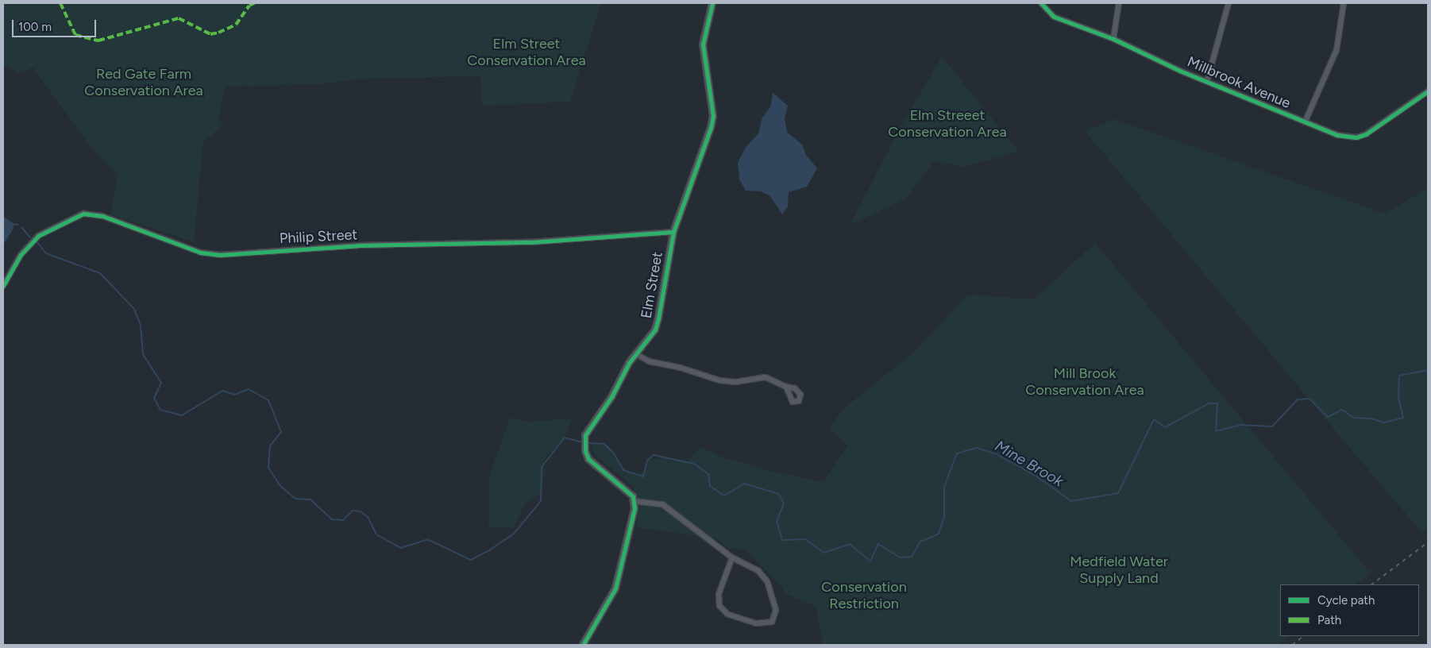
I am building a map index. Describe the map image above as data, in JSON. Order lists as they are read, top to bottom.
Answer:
{
  "streets": {
    "street": ["Millbrook Avenue", "Philip Street", "Elm Street"]
  },
  "crossings": [
    ["Philip Street", "Elm Street"]
  ],
  "water": ["Mine Brook"],
  "parks": [
    "Elm Street Conservation Area",
    "Red Gate Farm Conservation Area",
    "Elm Streeet Conservation Area",
    "Mill Brook Conservation Area",
    "Medfield Water Supply Land",
    "Conservation Restriction"
  ],
  "legend": ["Cycle path", "Path"],
  "scale_bar": "100 m"
}
